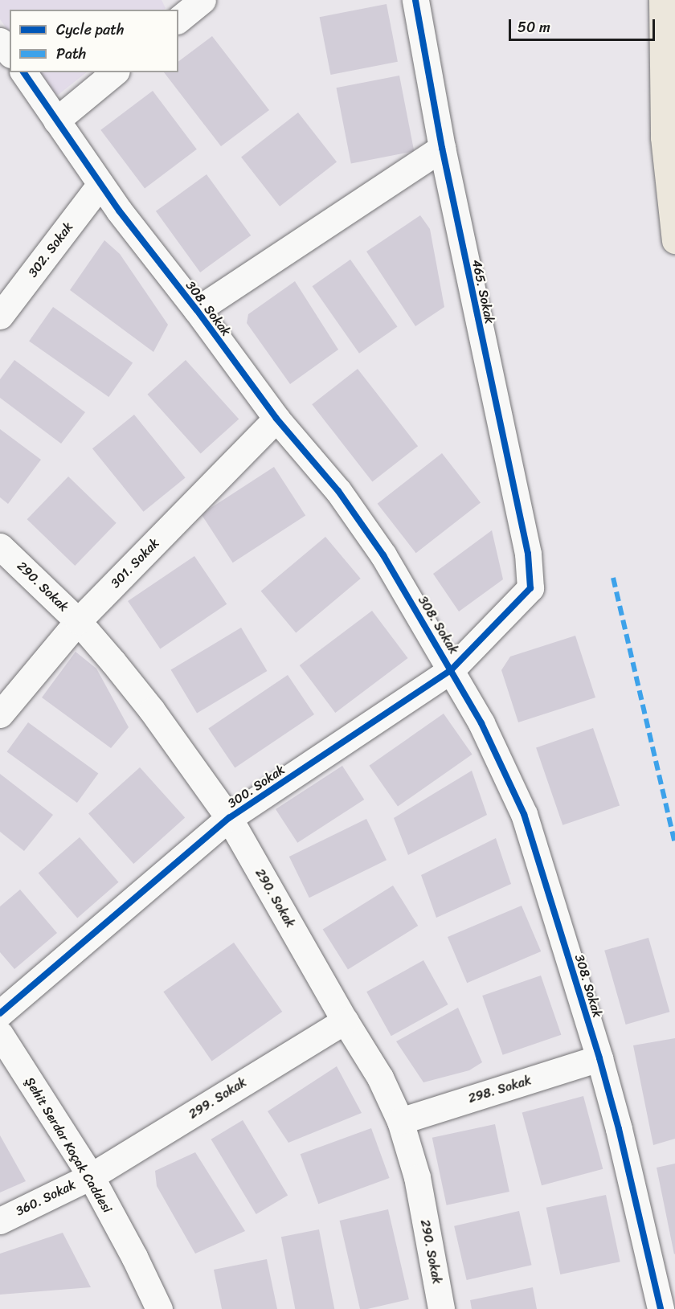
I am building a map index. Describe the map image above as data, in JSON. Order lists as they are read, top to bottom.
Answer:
{
  "streets": {
    "street": [
      "302. Sokak",
      "465. Sokak",
      "308. Sokak",
      "301. Sokak",
      "290. Sokak",
      "300. Sokak",
      "298. Sokak",
      "299. Sokak",
      "Şehit Serdar Koçak Caddesi",
      "360. Sokak"
    ]
  },
  "crossings": [
    ["302. Sokak", "308. Sokak"],
    ["465. Sokak", "300. Sokak"],
    ["308. Sokak", "301. Sokak"],
    ["308. Sokak", "300. Sokak"],
    ["308. Sokak", "298. Sokak"],
    ["301. Sokak", "290. Sokak"],
    ["290. Sokak", "300. Sokak"],
    ["290. Sokak", "298. Sokak"],
    ["290. Sokak", "299. Sokak"],
    ["299. Sokak", "Şehit Serdar Koçak Caddesi"],
    ["299. Sokak", "360. Sokak"],
    ["Şehit Serdar Koçak Caddesi", "360. Sokak"]
  ],
  "legend": ["Cycle path", "Path"],
  "scale_bar": "50 m"
}
